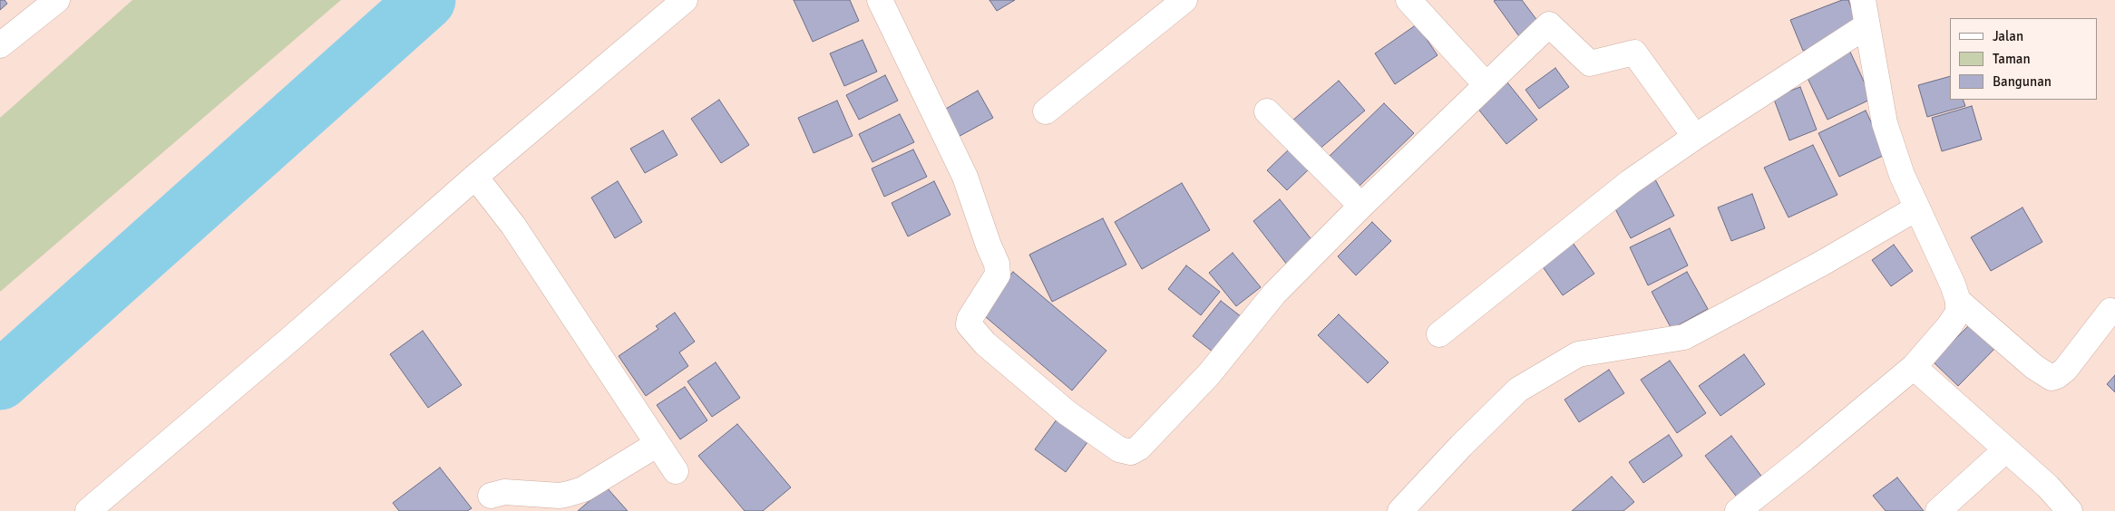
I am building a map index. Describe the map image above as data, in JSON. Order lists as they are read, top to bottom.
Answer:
{
  "legend": ["Jalan", "Taman", "Bangunan"]
}
